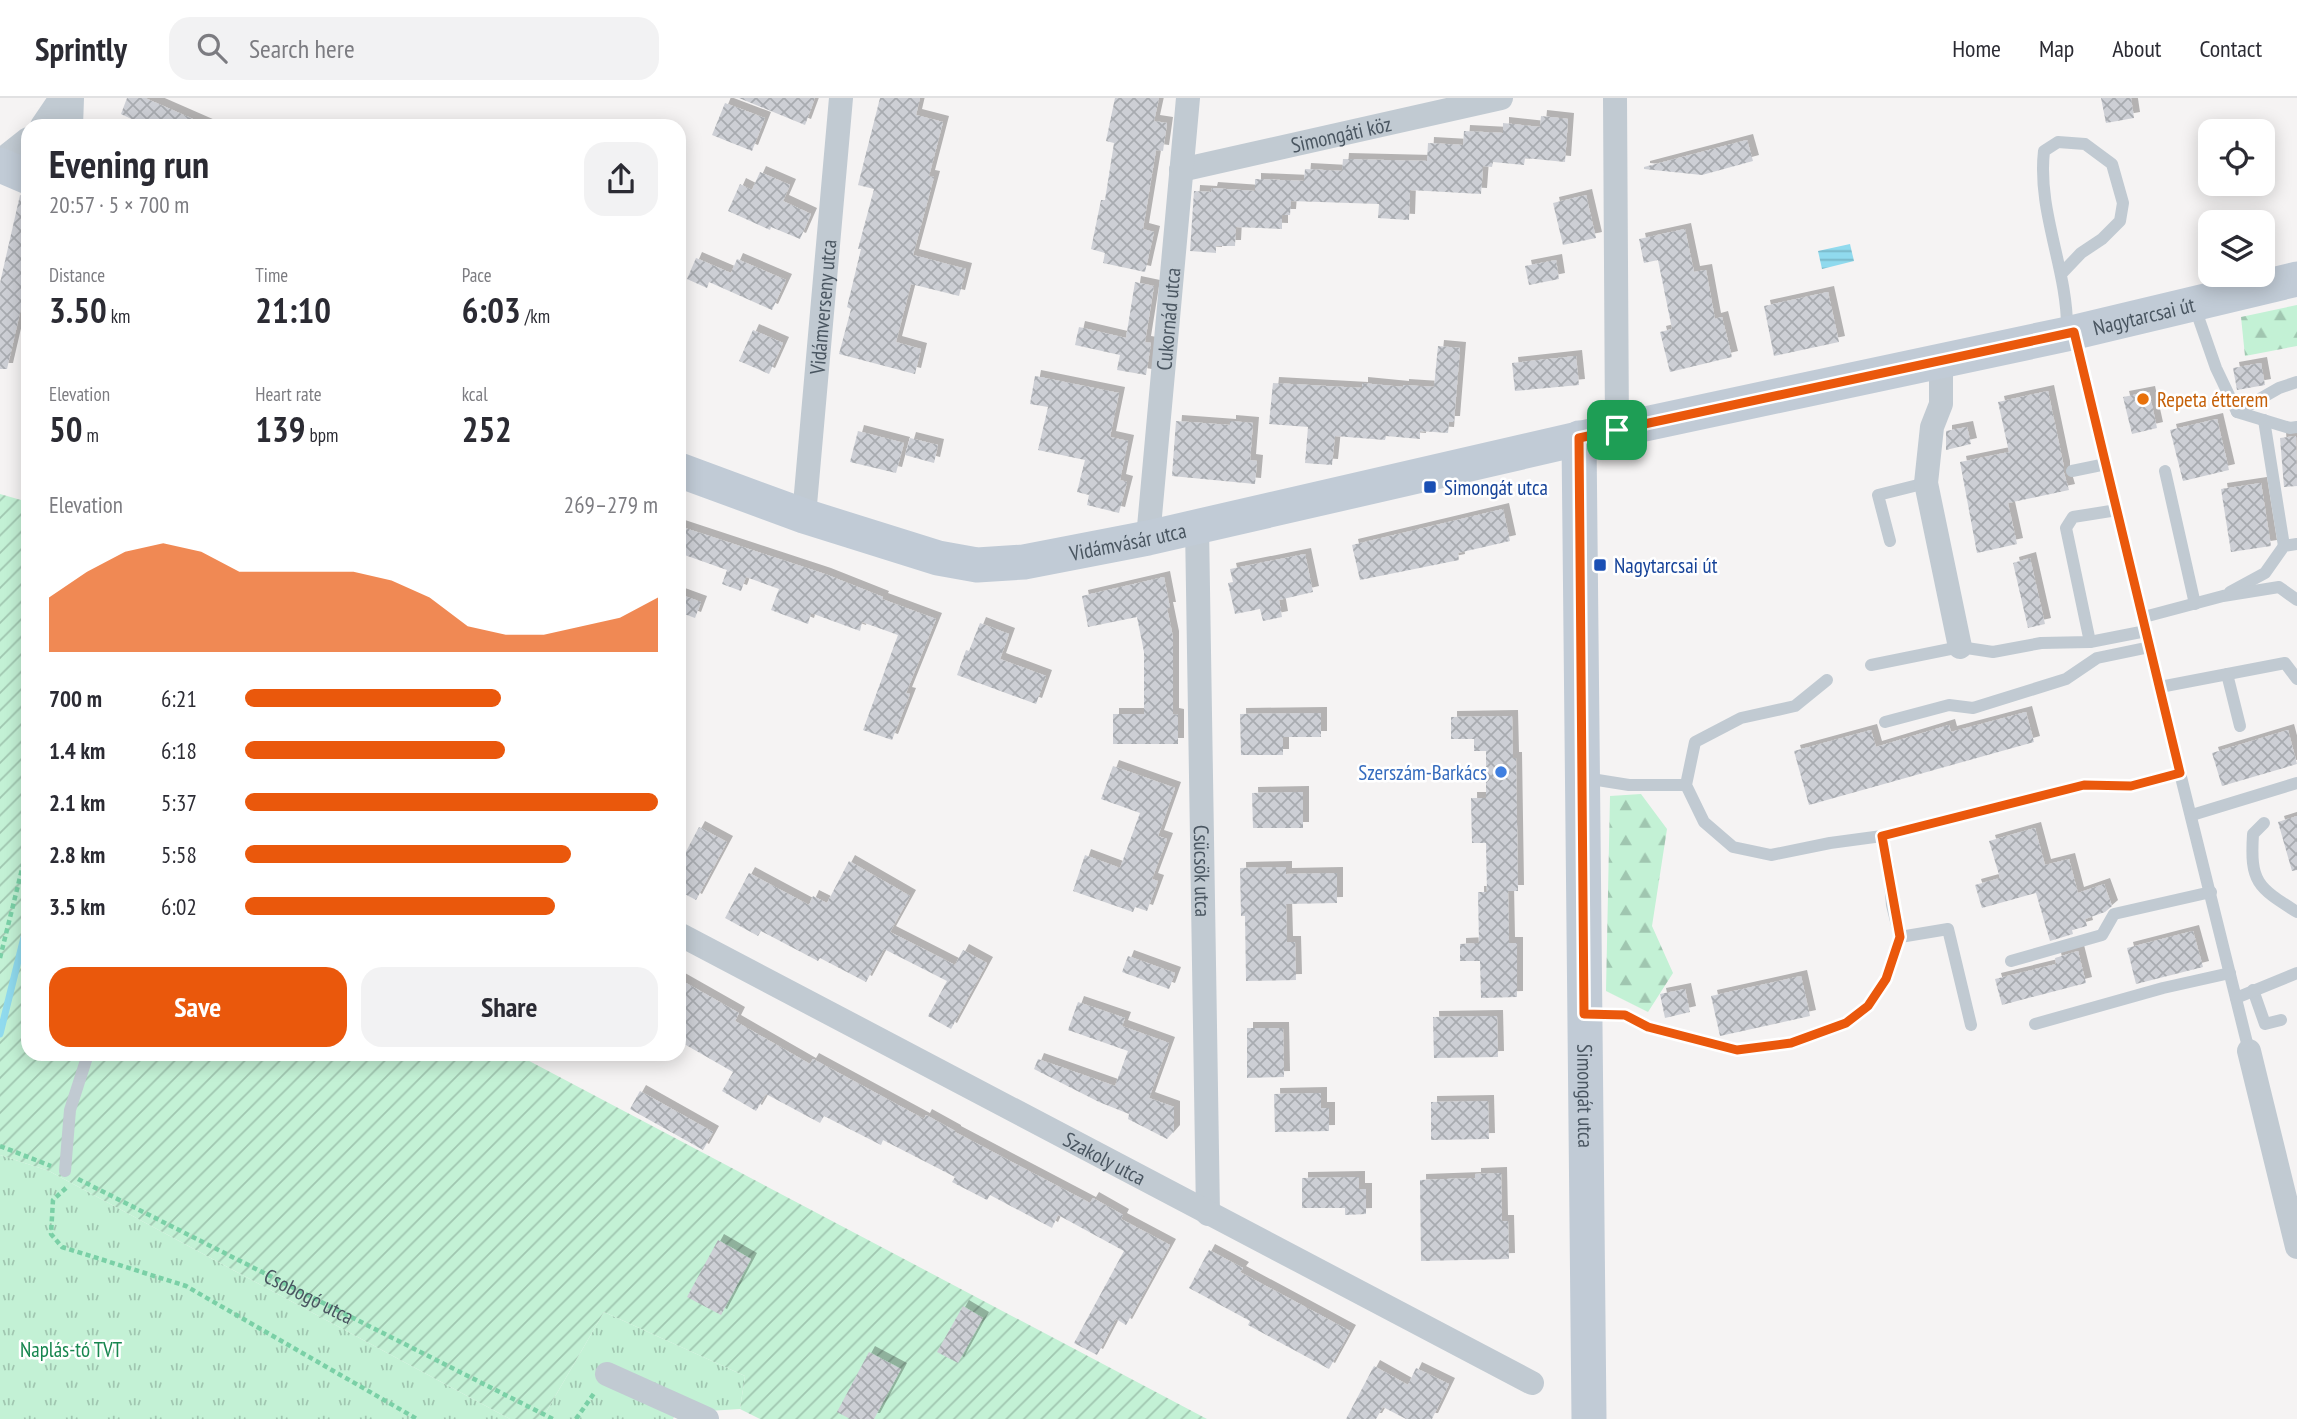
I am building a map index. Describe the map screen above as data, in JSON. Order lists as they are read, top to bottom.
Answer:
{
  "streets": {
    "main road": ["Nagytarcsai út", "Vidámvásár utca", "Simongát utca"],
    "street": [
      "Simongáti köz",
      "Vidámverseny utca",
      "Cukornád utca",
      "Csücsök utca",
      "Szakoly utca"
    ],
    "path": ["Csobogó utca"]
  },
  "crossings": [
    ["Simongáti köz", "Cukornád utca"],
    ["Vidámverseny utca", "Vidámvásár utca"],
    ["Nagytarcsai út", "Vidámvásár utca"],
    ["Nagytarcsai út", "Simongát utca"],
    ["Cukornád utca", "Vidámvásár utca"],
    ["Vidámvásár utca", "Csücsök utca"],
    ["Vidámvásár utca", "Simongát utca"],
    ["Csücsök utca", "Szakoly utca"]
  ],
  "parks": ["Naplás-tó TVT"],
  "places": {
    "other": ["Repeta étterem", "Szerszám-Barkács"],
    "transit": ["Simongát utca", "Nagytarcsai út"]
  },
  "page": {
    "header": "Sprintly",
    "search": "Search here",
    "nav": [
      "Home",
      "Map",
      "About",
      "Contact"
    ],
    "heading": ["Evening run", "20:57 · 5 × 700 m"],
    "stats": [
      ["Distance", "3.50 km"],
      ["Time", "21:10"],
      ["Pace", "6:03 /km"],
      ["Elevation", "50 m"],
      ["Heart rate", "139 bpm"],
      ["kcal", "252"]
    ],
    "chart": ["Elevation", "269–279 m"],
    "list": [
      {
        "name": "700 m",
        "note": "6:21"
      },
      {
        "name": "1.4 km",
        "note": "6:18"
      },
      {
        "name": "2.1 km",
        "note": "5:37"
      },
      {
        "name": "2.8 km",
        "note": "5:58"
      },
      {
        "name": "3.5 km",
        "note": "6:02"
      }
    ],
    "buttons": ["Save", "Share"]
  }
}
